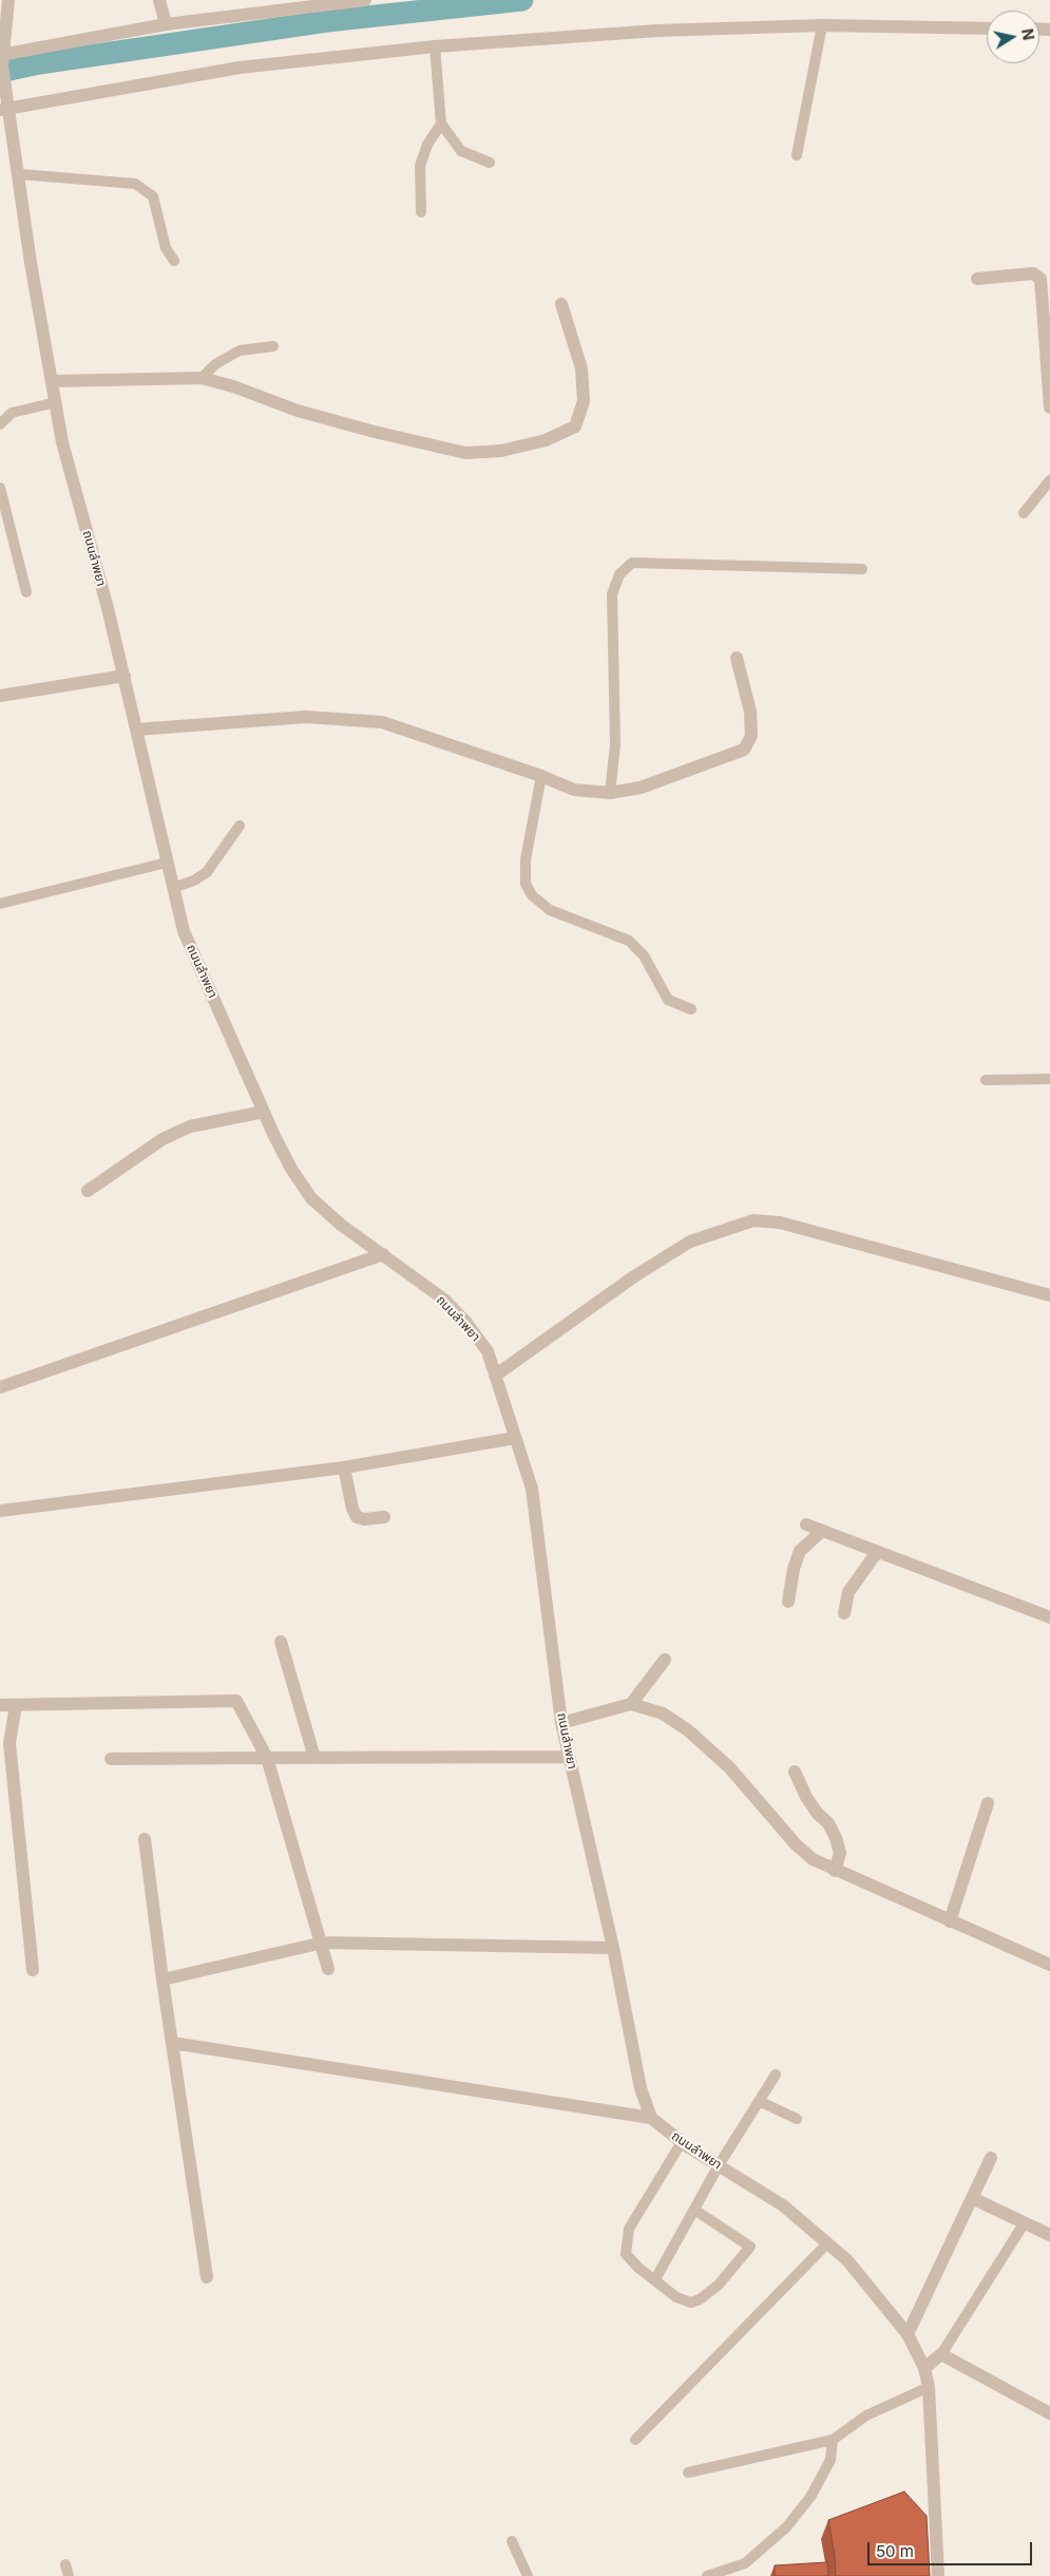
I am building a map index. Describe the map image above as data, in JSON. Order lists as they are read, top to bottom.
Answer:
{
  "streets": {
    "street": ["ถนนลำพยา"]
  },
  "scale_bar": "50 m",
  "north": "right"
}
